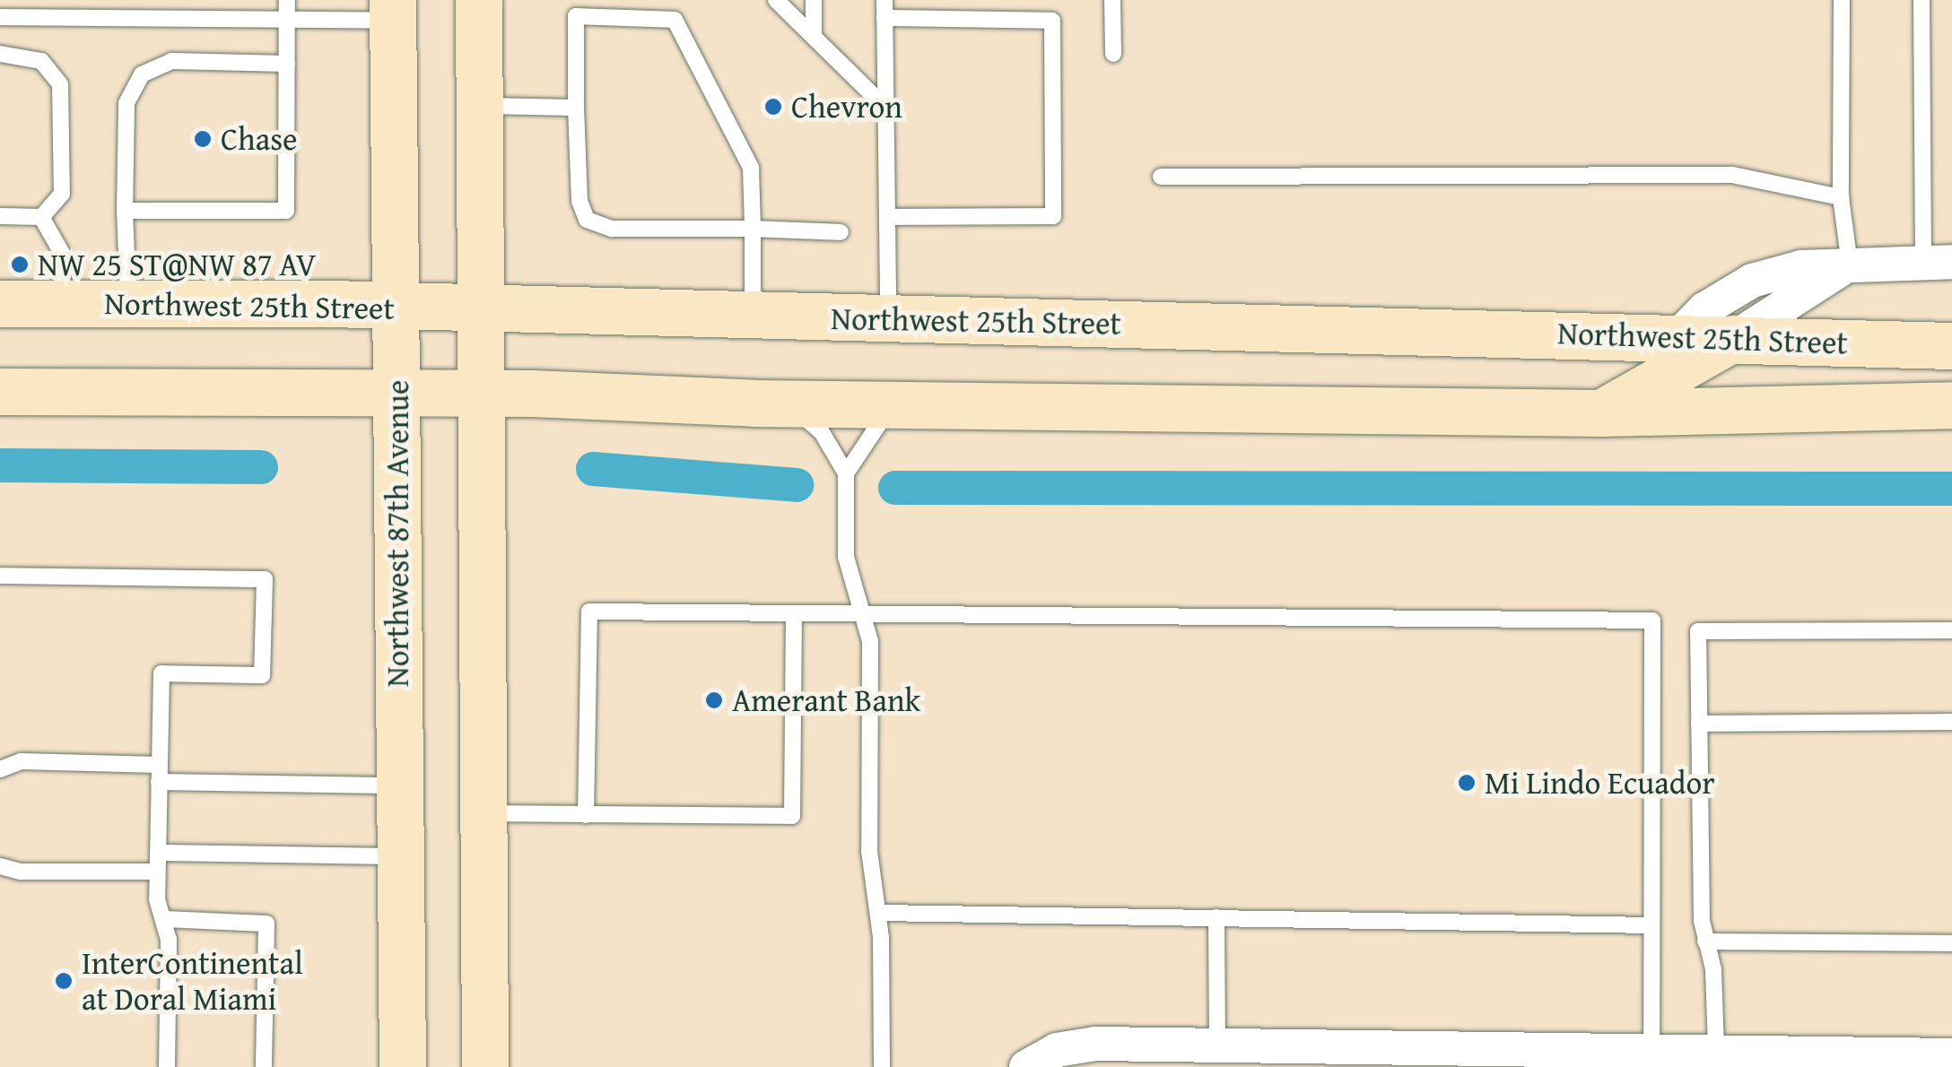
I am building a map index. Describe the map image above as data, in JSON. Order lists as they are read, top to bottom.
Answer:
{
  "streets": {
    "main road": ["Northwest 25th Street", "Northwest 87th Avenue"]
  },
  "crossings": [
    ["Northwest 25th Street", "Northwest 87th Avenue"]
  ],
  "places": [
    "Chevron",
    "Chase",
    "NW 25 ST@NW 87 AV",
    "Amerant Bank",
    "Mi Lindo Ecuador",
    "InterContinental at Doral Miami"
  ]
}
